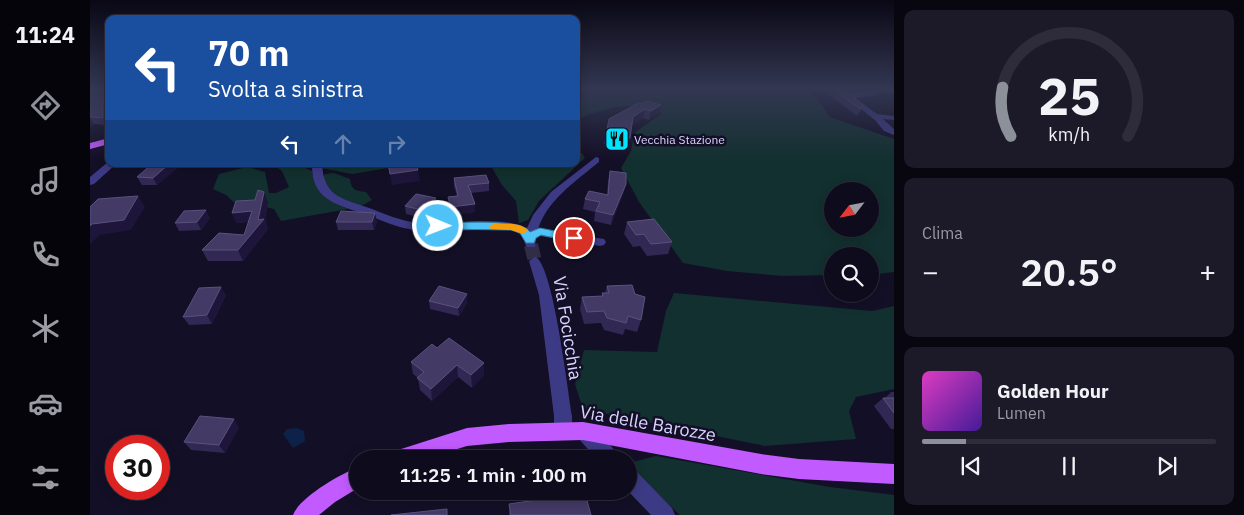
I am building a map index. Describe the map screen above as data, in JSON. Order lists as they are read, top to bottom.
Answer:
{
  "streets": {
    "main road": ["Via delle Barozze"],
    "street": ["Via Focicchia"]
  },
  "crossings": [
    ["Via Focicchia", "Via delle Barozze"]
  ],
  "places": {
    "restaurant": ["Vecchia Stazione"]
  },
  "north": "bottom left",
  "page": {
    "tabs": "11:24",
    "turn": ["70 m", "Svolta a sinistra"],
    "tile": "Clima",
    "heat": ["−", "20.5°", "+"],
    "song": ["Golden Hour", "Lumen"],
    "limit": "30",
    "trip": "11:25 · 1 min · 100 m",
    "gauge": ["25", "km/h"]
  }
}
